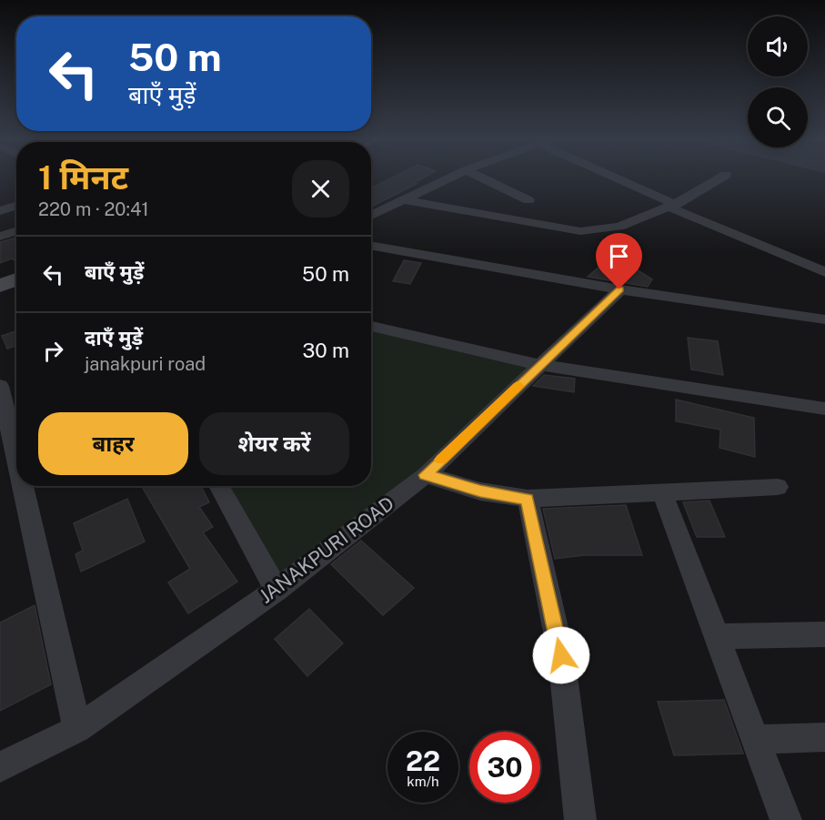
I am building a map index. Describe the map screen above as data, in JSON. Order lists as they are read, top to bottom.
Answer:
{
  "streets": {
    "street": ["JANAKPURI ROAD"]
  },
  "page": {
    "turn": ["50 m", "बाएँ मुड़ें"],
    "heading": ["1 मिनट", "220 m · 20:41"],
    "list": [
      {
        "name": "बाएँ मुड़ें",
        "value": "50 m"
      },
      {
        "name": "दाएँ मुड़ें",
        "note": "janakpuri road",
        "value": "30 m"
      }
    ],
    "buttons": ["बाहर", "शेयर करें"],
    "speed": "22 km/h",
    "limit": "30"
  }
}
